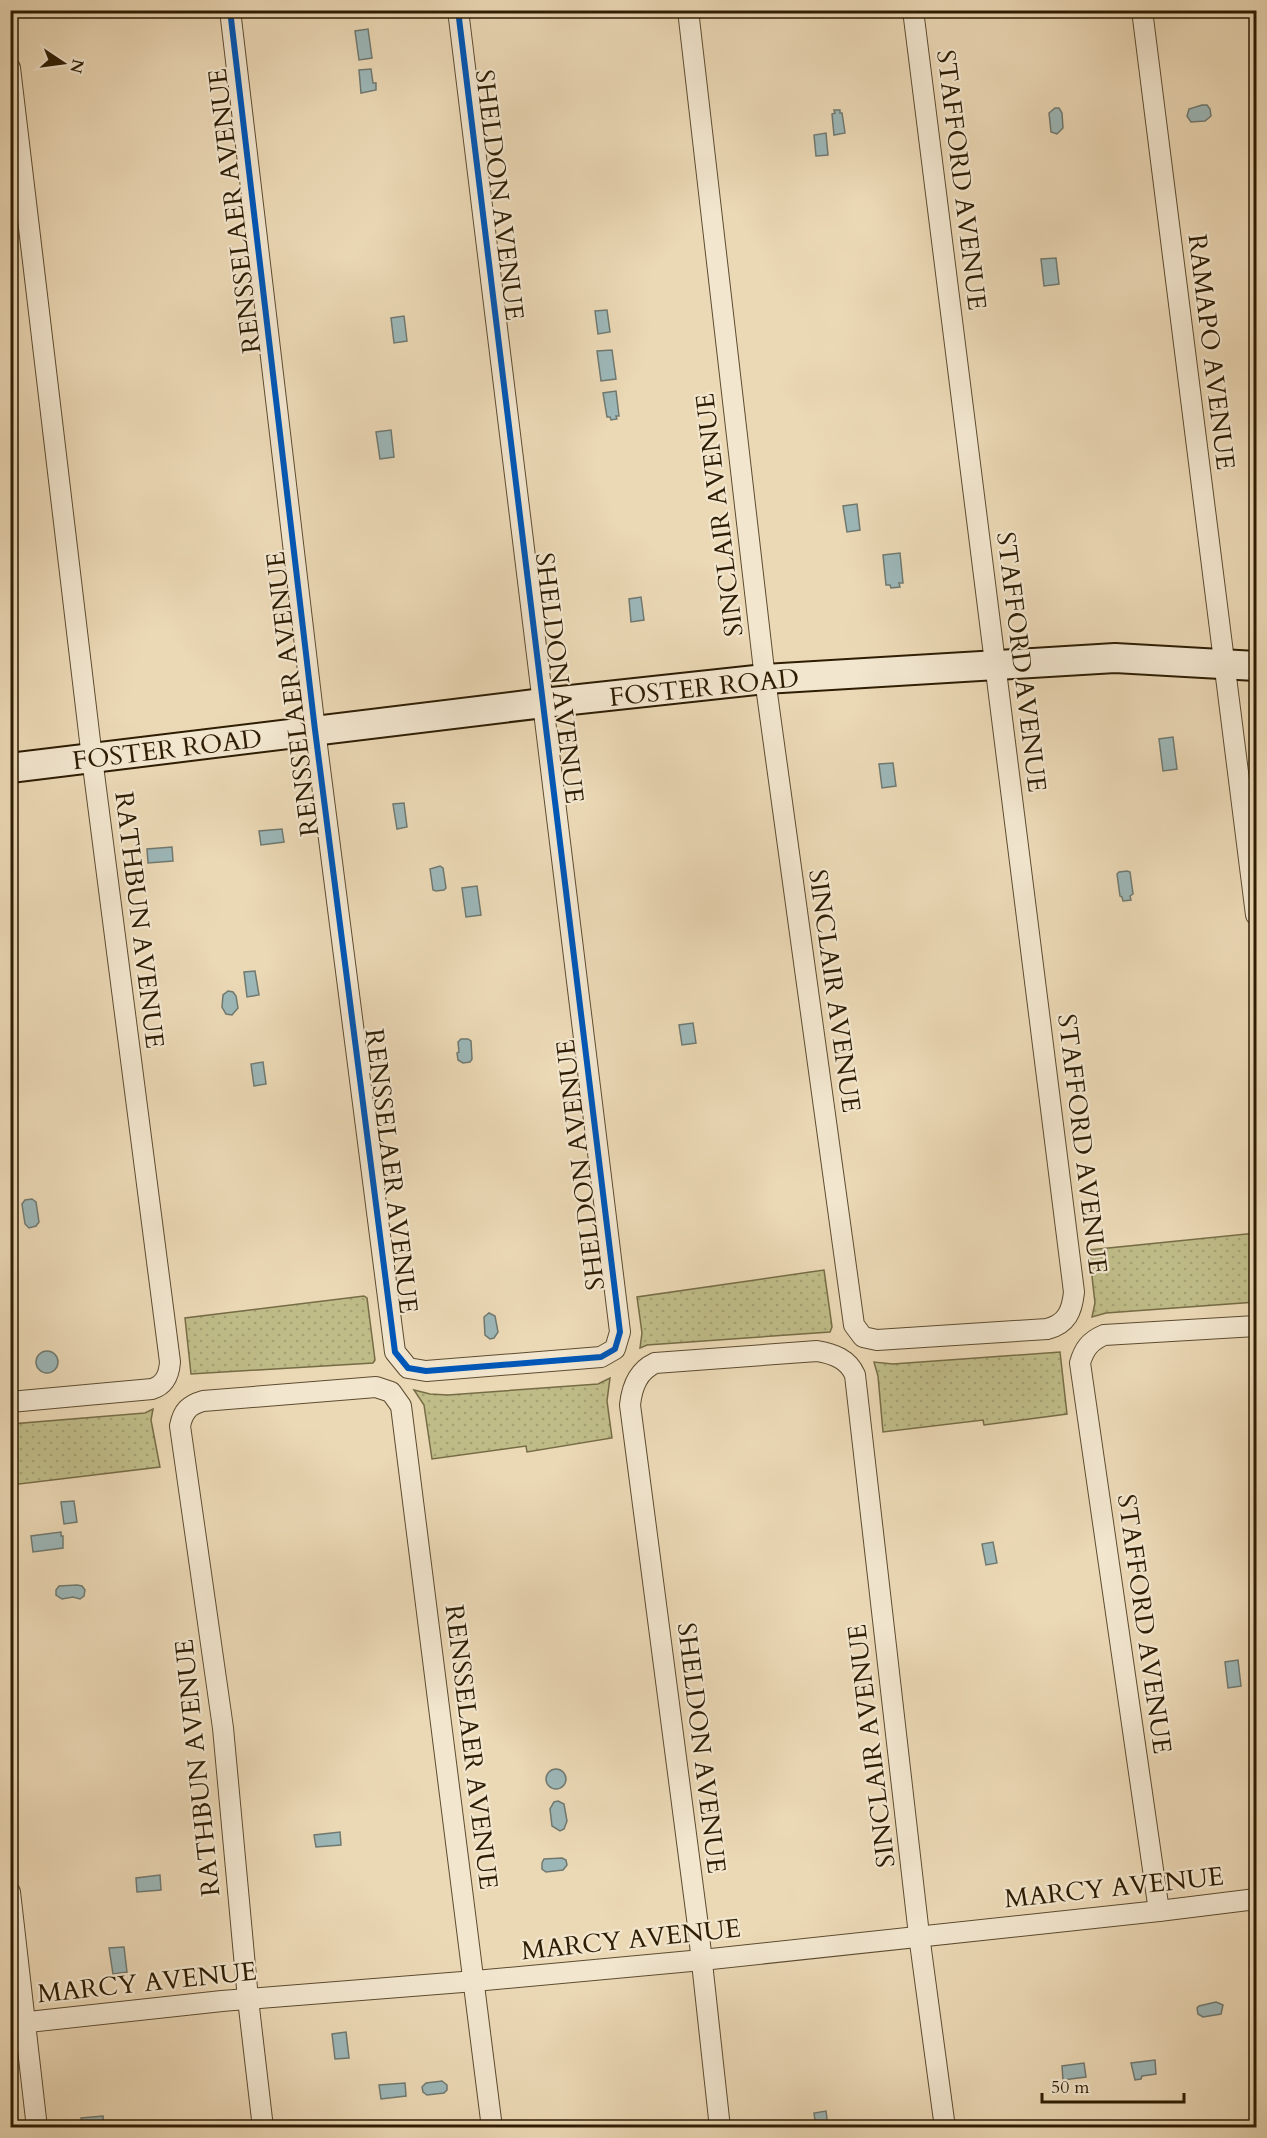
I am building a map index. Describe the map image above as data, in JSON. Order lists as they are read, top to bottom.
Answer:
{
  "streets": {
    "street": [
      "STAFFORD AVENUE",
      "SHELDON AVENUE",
      "RENSSELAER AVENUE",
      "RAMAPO AVENUE",
      "SINCLAIR AVENUE",
      "FOSTER ROAD",
      "RATHBUN AVENUE",
      "MARCY AVENUE"
    ]
  },
  "crossings": [
    ["STAFFORD AVENUE", "SINCLAIR AVENUE"],
    ["STAFFORD AVENUE", "FOSTER ROAD"],
    ["STAFFORD AVENUE", "MARCY AVENUE"],
    ["SHELDON AVENUE", "RENSSELAER AVENUE"],
    ["SHELDON AVENUE", "SINCLAIR AVENUE"],
    ["SHELDON AVENUE", "FOSTER ROAD"],
    ["SHELDON AVENUE", "MARCY AVENUE"],
    ["RENSSELAER AVENUE", "FOSTER ROAD"],
    ["RENSSELAER AVENUE", "RATHBUN AVENUE"],
    ["RENSSELAER AVENUE", "MARCY AVENUE"],
    ["RAMAPO AVENUE", "FOSTER ROAD"],
    ["SINCLAIR AVENUE", "FOSTER ROAD"],
    ["SINCLAIR AVENUE", "MARCY AVENUE"],
    ["FOSTER ROAD", "RATHBUN AVENUE"],
    ["RATHBUN AVENUE", "MARCY AVENUE"]
  ],
  "scale_bar": "50 m",
  "north": "right"
}
